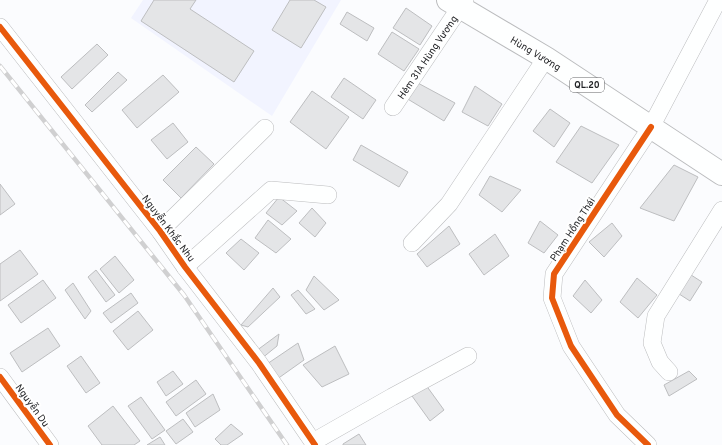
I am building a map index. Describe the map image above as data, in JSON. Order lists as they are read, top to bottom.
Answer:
{
  "streets": {
    "highway": ["Hùng Vương", "QL.20"],
    "street": [
      "Hẻm 31A Hùng Vương",
      "Nguyễn Khắc Nhu",
      "Phạm Hồng Thái",
      "Nguyễn Du"
    ]
  },
  "crossings": [
    ["Hùng Vương", "Hẻm 31A Hùng Vương"],
    ["Hùng Vương", "Phạm Hồng Thái"]
  ]
}
